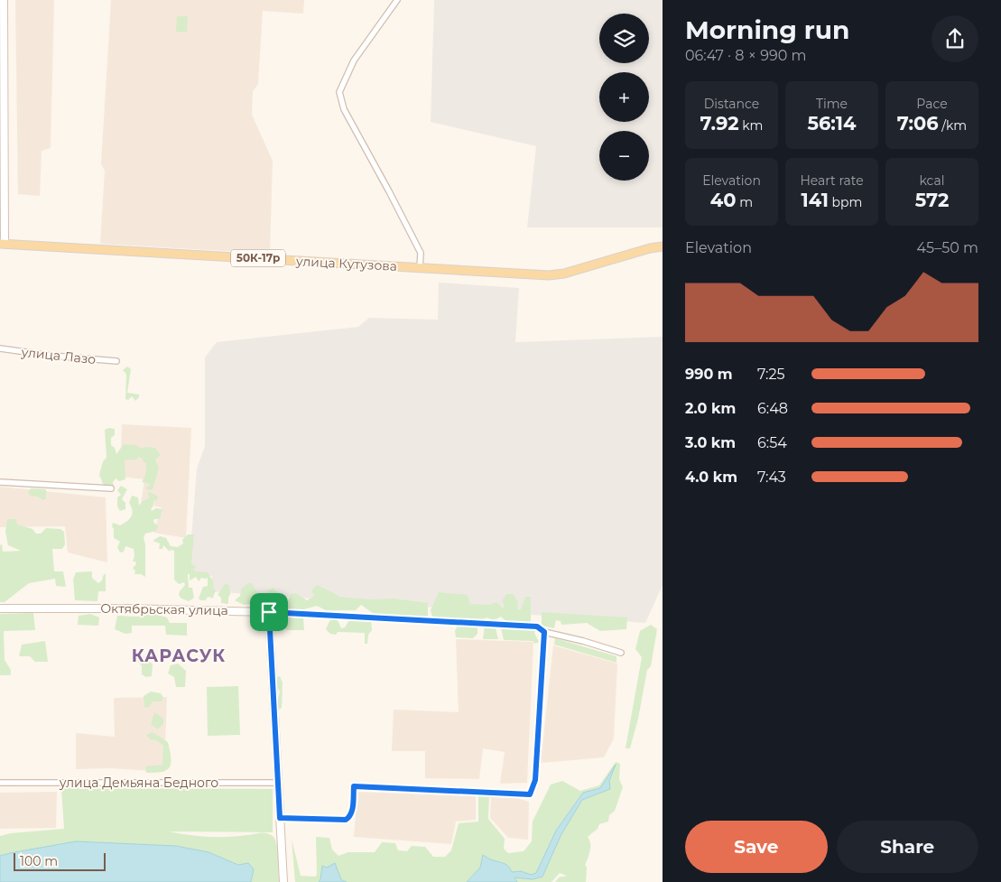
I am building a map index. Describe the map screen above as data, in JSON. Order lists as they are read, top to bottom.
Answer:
{
  "streets": {
    "main road": ["50К-17р", "улица Кутузова"],
    "street": ["улица Лазо", "Октябрьская улица", "улица Демьяна Бедного"]
  },
  "districts": ["КАРАСУК"],
  "scale_bar": "100 m",
  "page": {
    "heading": ["Morning run", "06:47 · 8 × 990 m"],
    "map_buttons": ["+", "−"],
    "stats": [
      ["Distance", "7.92 km"],
      ["Time", "56:14"],
      ["Pace", "7:06 /km"],
      ["Elevation", "40 m"],
      ["Heart rate", "141 bpm"],
      ["kcal", "572"]
    ],
    "chart": ["Elevation", "45–50 m"],
    "list": [
      {
        "name": "990 m",
        "note": "7:25"
      },
      {
        "name": "2.0 km",
        "note": "6:48"
      },
      {
        "name": "3.0 km",
        "note": "6:54"
      },
      {
        "name": "4.0 km",
        "note": "7:43"
      }
    ],
    "buttons": ["Save", "Share"],
    "scale": "100 m"
  }
}
